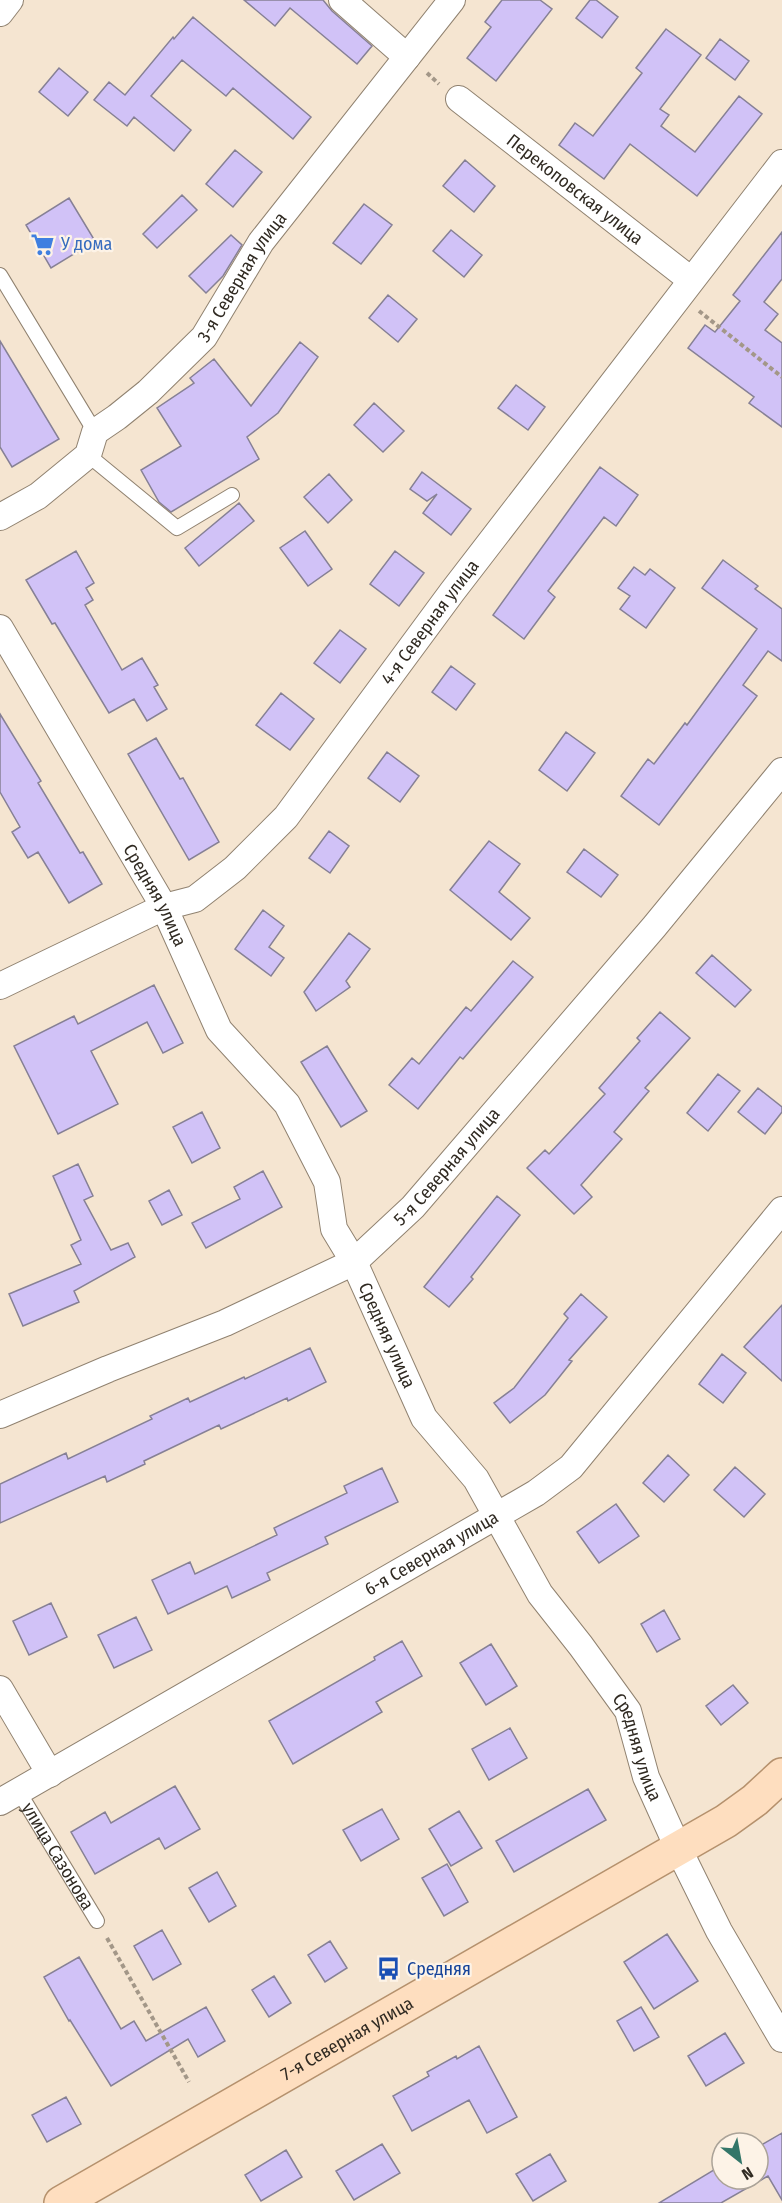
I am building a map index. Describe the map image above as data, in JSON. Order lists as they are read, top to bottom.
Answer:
{
  "streets": {
    "main road": ["7-я Северная улица"],
    "street": [
      "Перекоповская улица",
      "3-я Северная улица",
      "4-я Северная улица",
      "Средняя улица",
      "5-я Северная улица",
      "6-я Северная улица"
    ],
    "lane": ["улица Сазонова"]
  },
  "crossings": [
    ["Перекоповская улица", "4-я Северная улица"],
    ["4-я Северная улица", "Средняя улица"],
    ["Средняя улица", "5-я Северная улица"],
    ["Средняя улица", "6-я Северная улица"],
    ["Средняя улица", "7-я Северная улица"],
    ["6-я Северная улица", "улица Сазонова"]
  ],
  "places": {
    "supermarket": ["У дома"],
    "bus stop": ["Средняя"]
  },
  "north": "bottom right"
}
